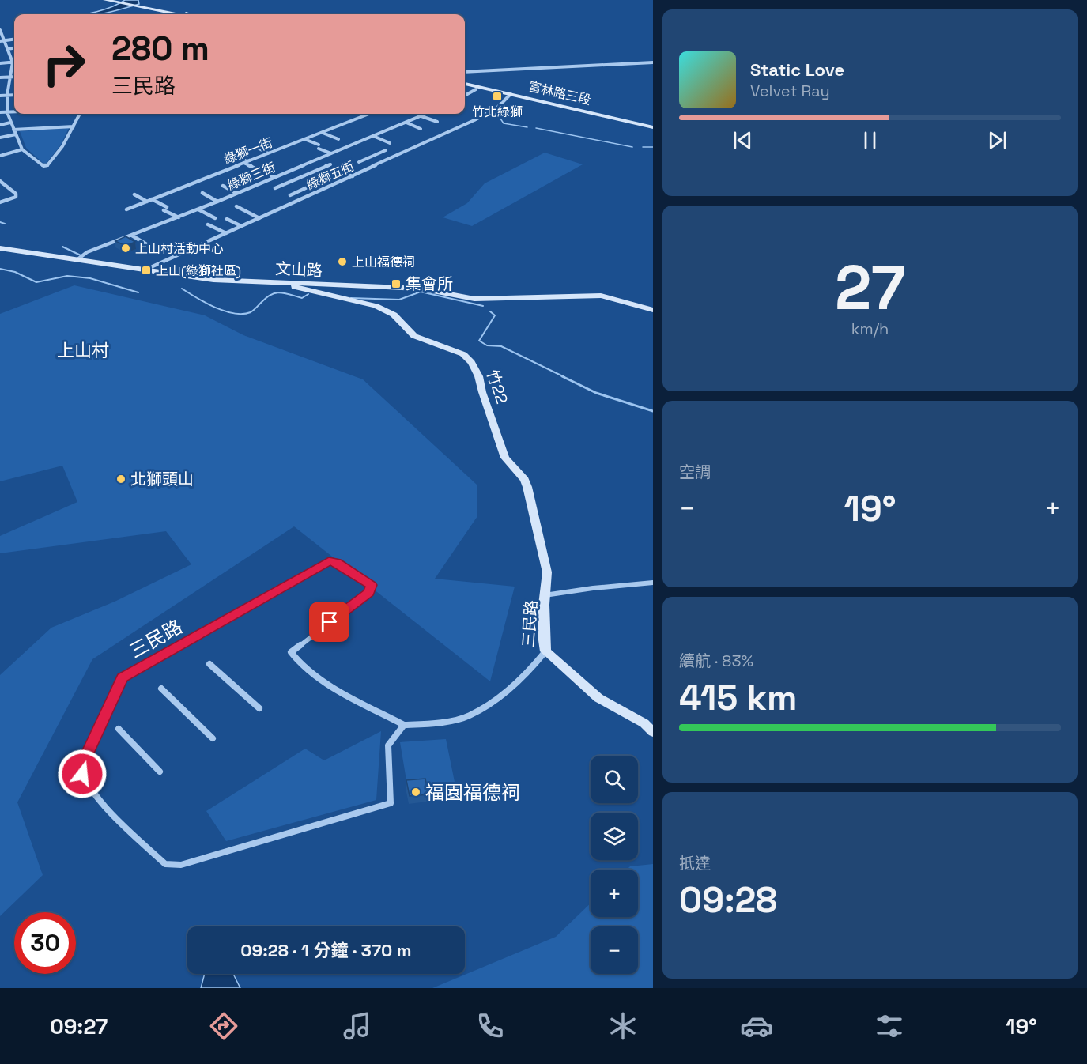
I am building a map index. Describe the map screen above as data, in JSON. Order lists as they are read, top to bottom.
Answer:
{
  "streets": {
    "main road": [
      "富林路三段",
      "文山路",
      "竹22",
      "三民路"
    ],
    "street": ["綠獅一街", "綠獅五街", "綠獅三街"]
  },
  "crossings": [
    ["富林路三段", "綠獅五街"],
    ["綠獅三街", "文山路"],
    ["文山路", "竹22"],
    ["竹22", "三民路"]
  ],
  "districts": ["上山村"],
  "places": {
    "transit": ["竹北綠獅", "上山(綠獅社區)", "集會所"],
    "other": [
      "上山村活動中心",
      "上山福德祠",
      "北獅頭山",
      "福園福德祠"
    ]
  },
  "page": {
    "turn": ["280 m", "三民路"],
    "song": ["Static Love", "Velvet Ray"],
    "tile": [
      ["27", "km/h"],
      "空調",
      ["續航 · 83%", "415 km"],
      ["抵達", "09:28"]
    ],
    "heat": ["−", "19°", "+"],
    "map_buttons": ["+", "−"],
    "limit": "30",
    "trip": "09:28 · 1 分鐘 · 370 m",
    "tabs": ["09:27", "19°"]
  }
}
